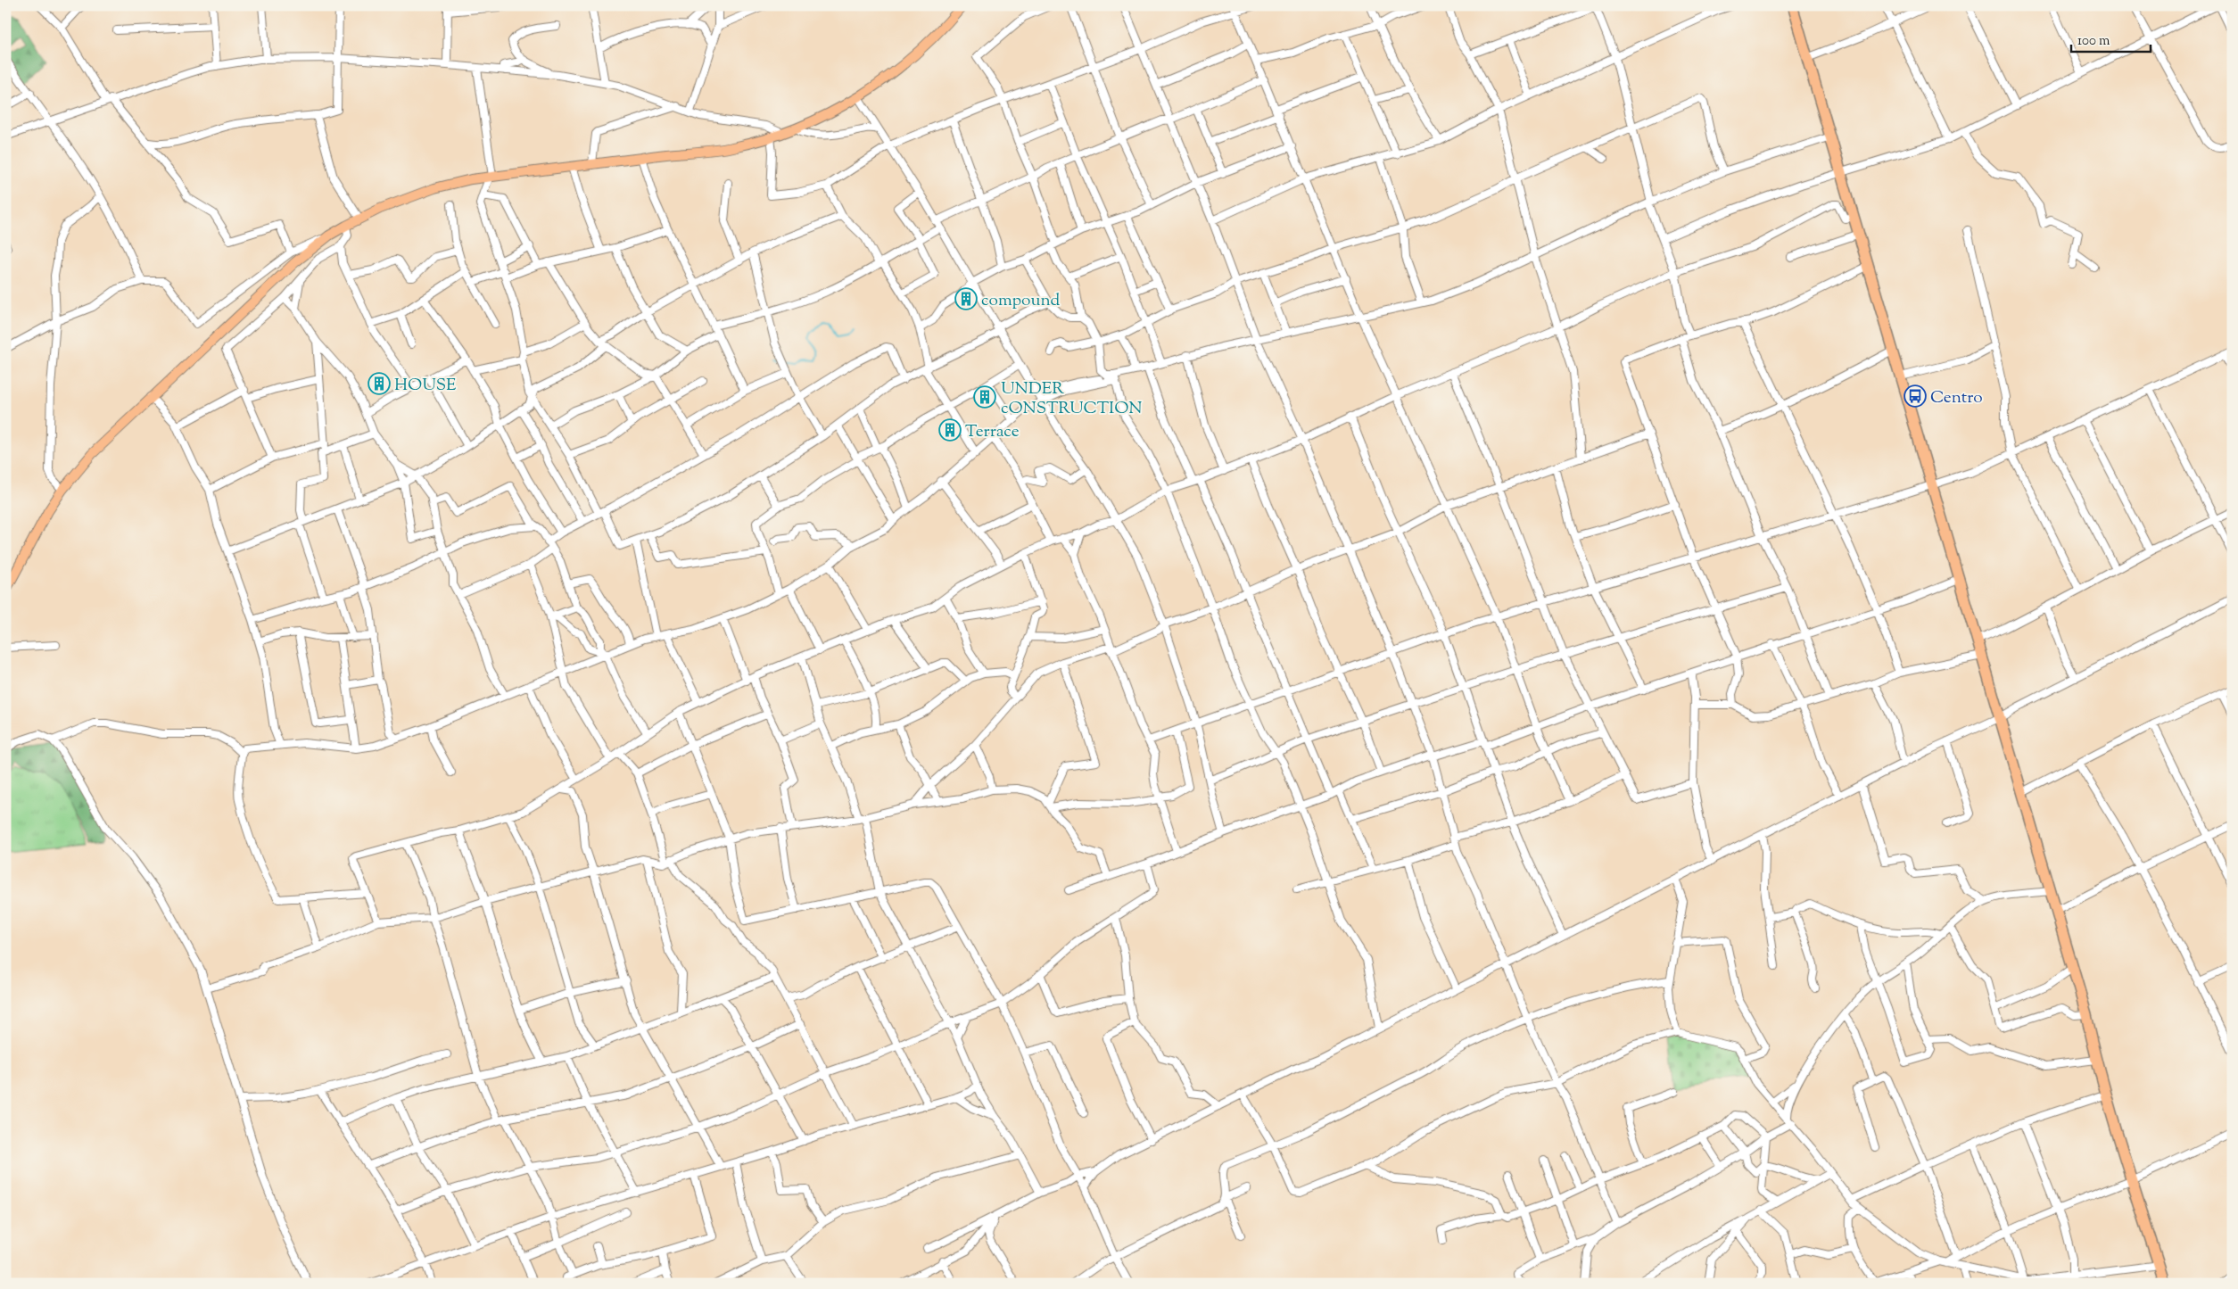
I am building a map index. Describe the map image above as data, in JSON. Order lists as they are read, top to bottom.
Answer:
{
  "places": {
    "building": [
      "compound",
      "HOUSE",
      "UNDER cONSTRUCTION",
      "Terrace"
    ],
    "bus stop": ["Centro"]
  },
  "scale_bar": "100 m"
}
